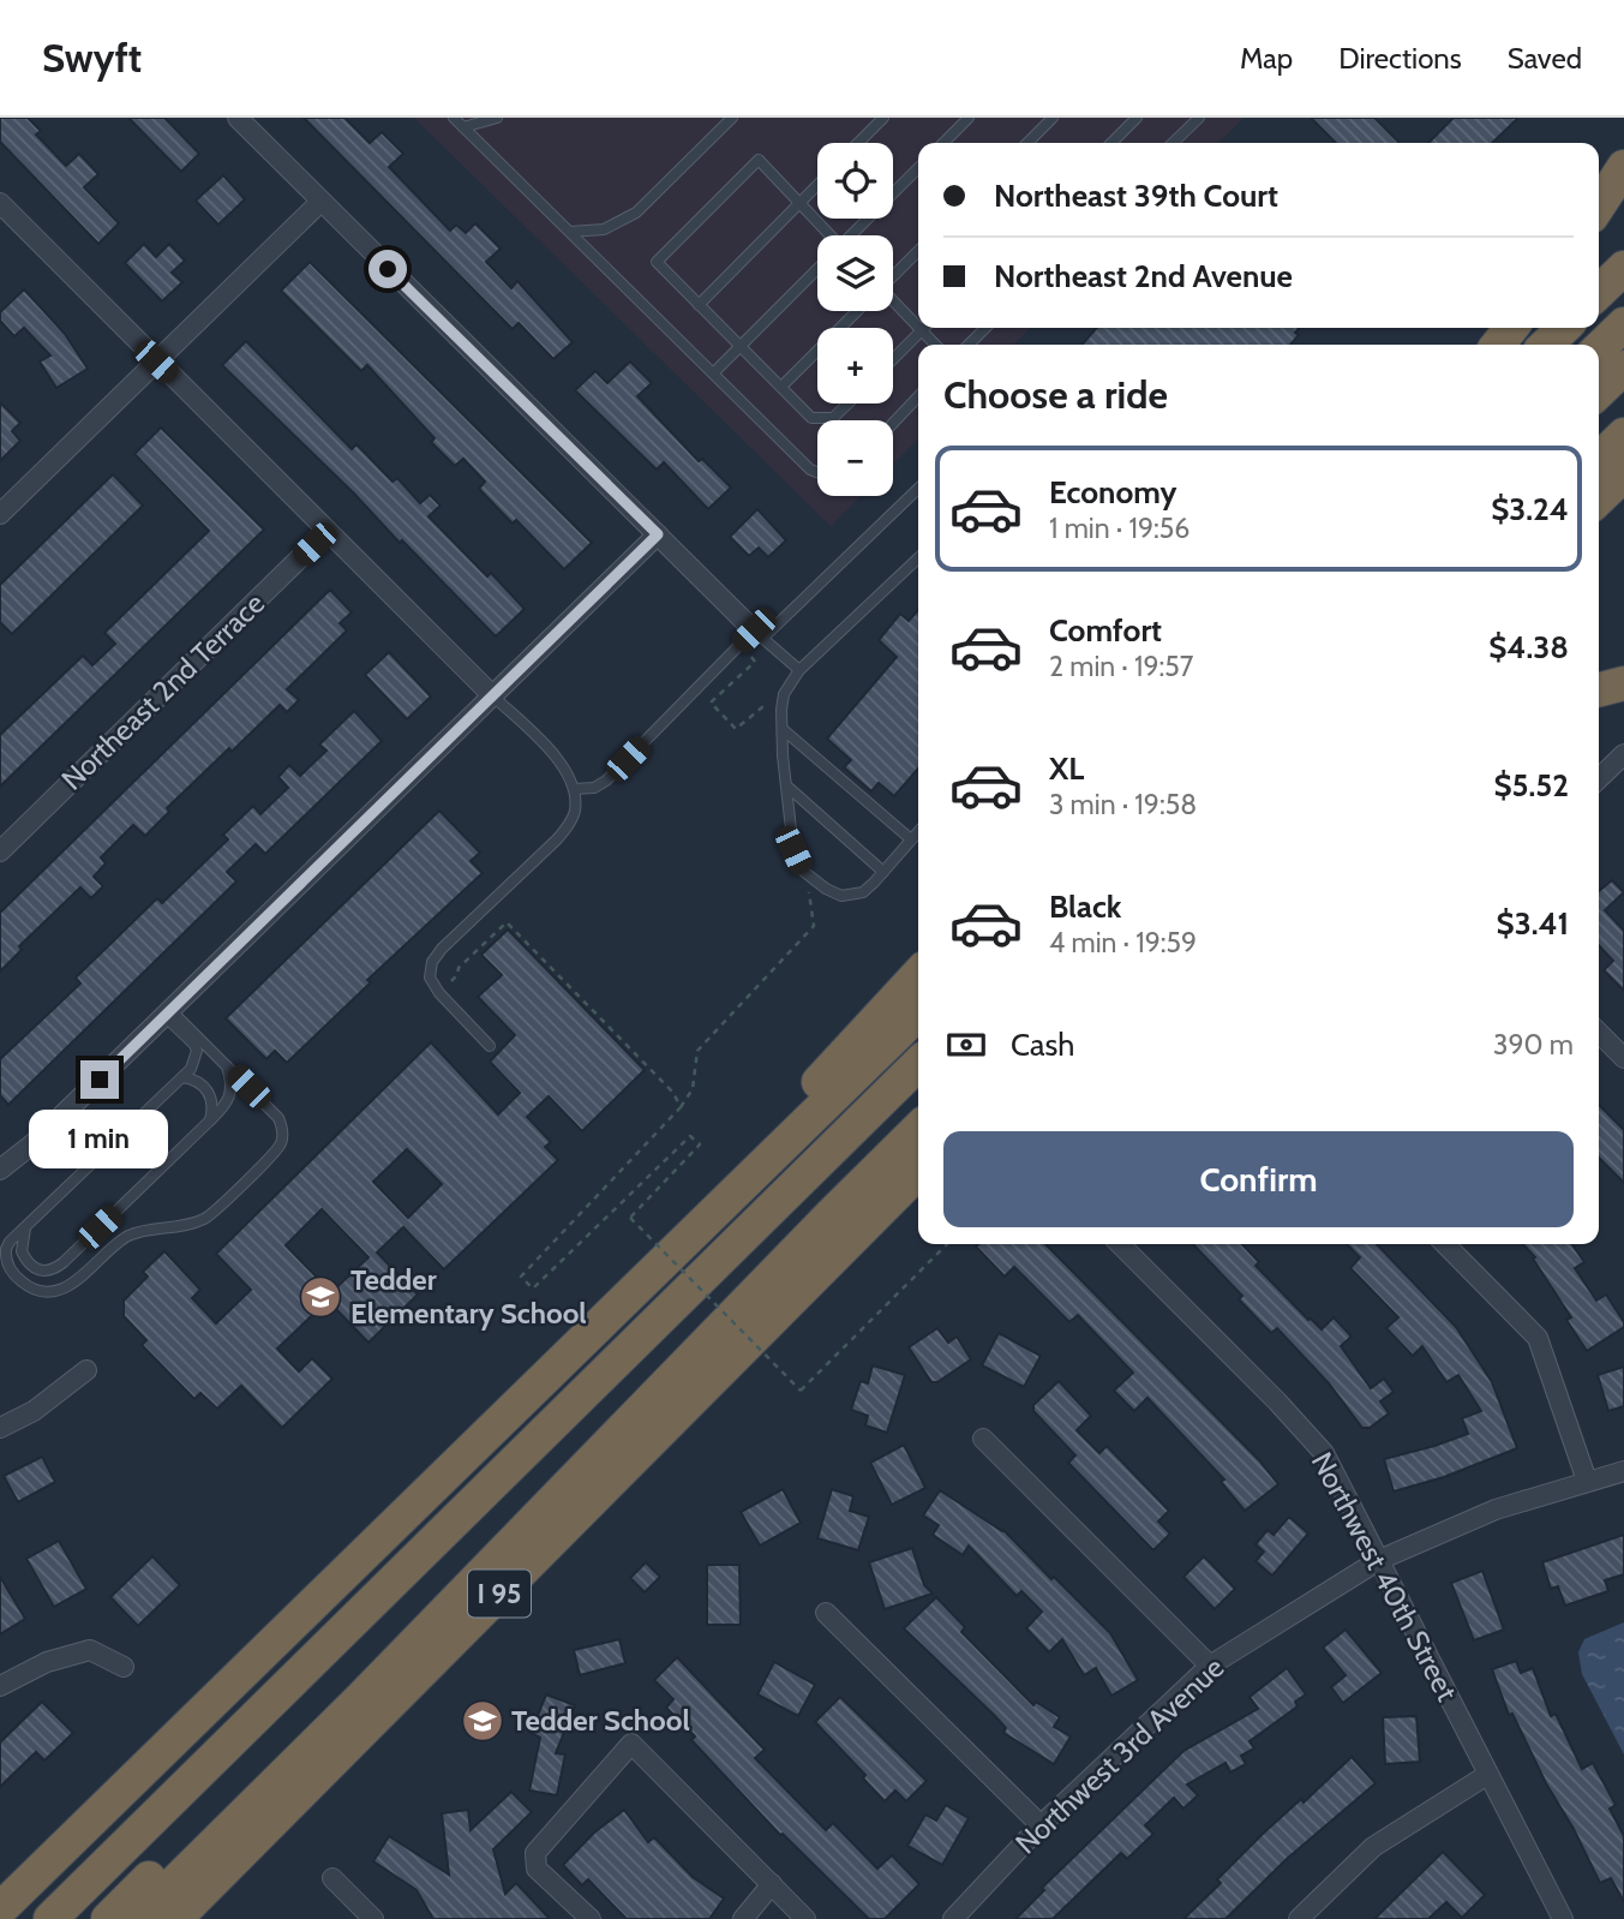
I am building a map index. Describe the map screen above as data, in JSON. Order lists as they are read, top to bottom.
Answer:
{
  "streets": {
    "highway": ["I 95"],
    "street": ["Northeast 2nd Terrace", "Northwest 40th Street", "Northwest 3rd Avenue"]
  },
  "crossings": [
    ["Northwest 40th Street", "Northwest 3rd Avenue"]
  ],
  "places": {
    "school or university": ["Tedder Elementary School", "Tedder School"]
  },
  "page": {
    "header": "Swyft",
    "nav": ["Map", "Directions", "Saved"],
    "map_buttons": ["+", "−"],
    "banner": ["Northeast 39th Court", "Northeast 2nd Avenue"],
    "heading": "Choose a ride",
    "list": [
      {
        "name": "Economy",
        "note": "1 min · 19:56",
        "value": "$3.24"
      },
      {
        "name": "Comfort",
        "note": "2 min · 19:57",
        "value": "$4.38"
      },
      {
        "name": "XL",
        "note": "3 min · 19:58",
        "value": "$5.52"
      },
      {
        "name": "Black",
        "note": "4 min · 19:59",
        "value": "$3.41"
      }
    ],
    "pay": ["Cash", "390 m"],
    "bubble": "1 min",
    "buttons": "Confirm"
  }
}
